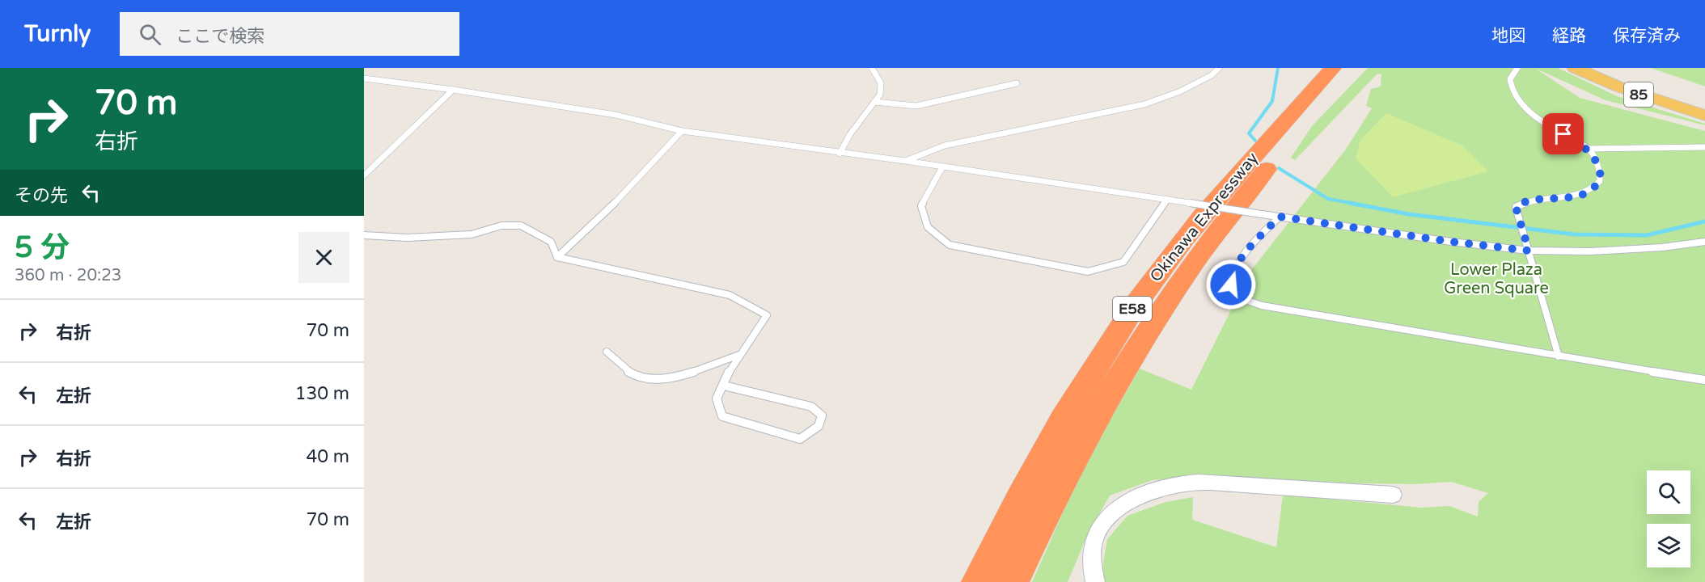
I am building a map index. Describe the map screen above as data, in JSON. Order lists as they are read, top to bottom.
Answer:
{
  "streets": {
    "highway": ["Okinawa Expressway", "E58"],
    "main road": ["85"]
  },
  "parks": ["Lower Plaza Green Square"],
  "page": {
    "header": "Turnly",
    "search": "ここで検索",
    "nav": ["地図", "経路", "保存済み"],
    "turn": ["70 m", "右折"],
    "then": "その先",
    "heading": ["5 分", "360 m · 20:23"],
    "list": [
      {
        "name": "右折",
        "value": "70 m"
      },
      {
        "name": "左折",
        "value": "130 m"
      },
      {
        "name": "右折",
        "value": "40 m"
      },
      {
        "name": "左折",
        "value": "70 m"
      }
    ]
  }
}
